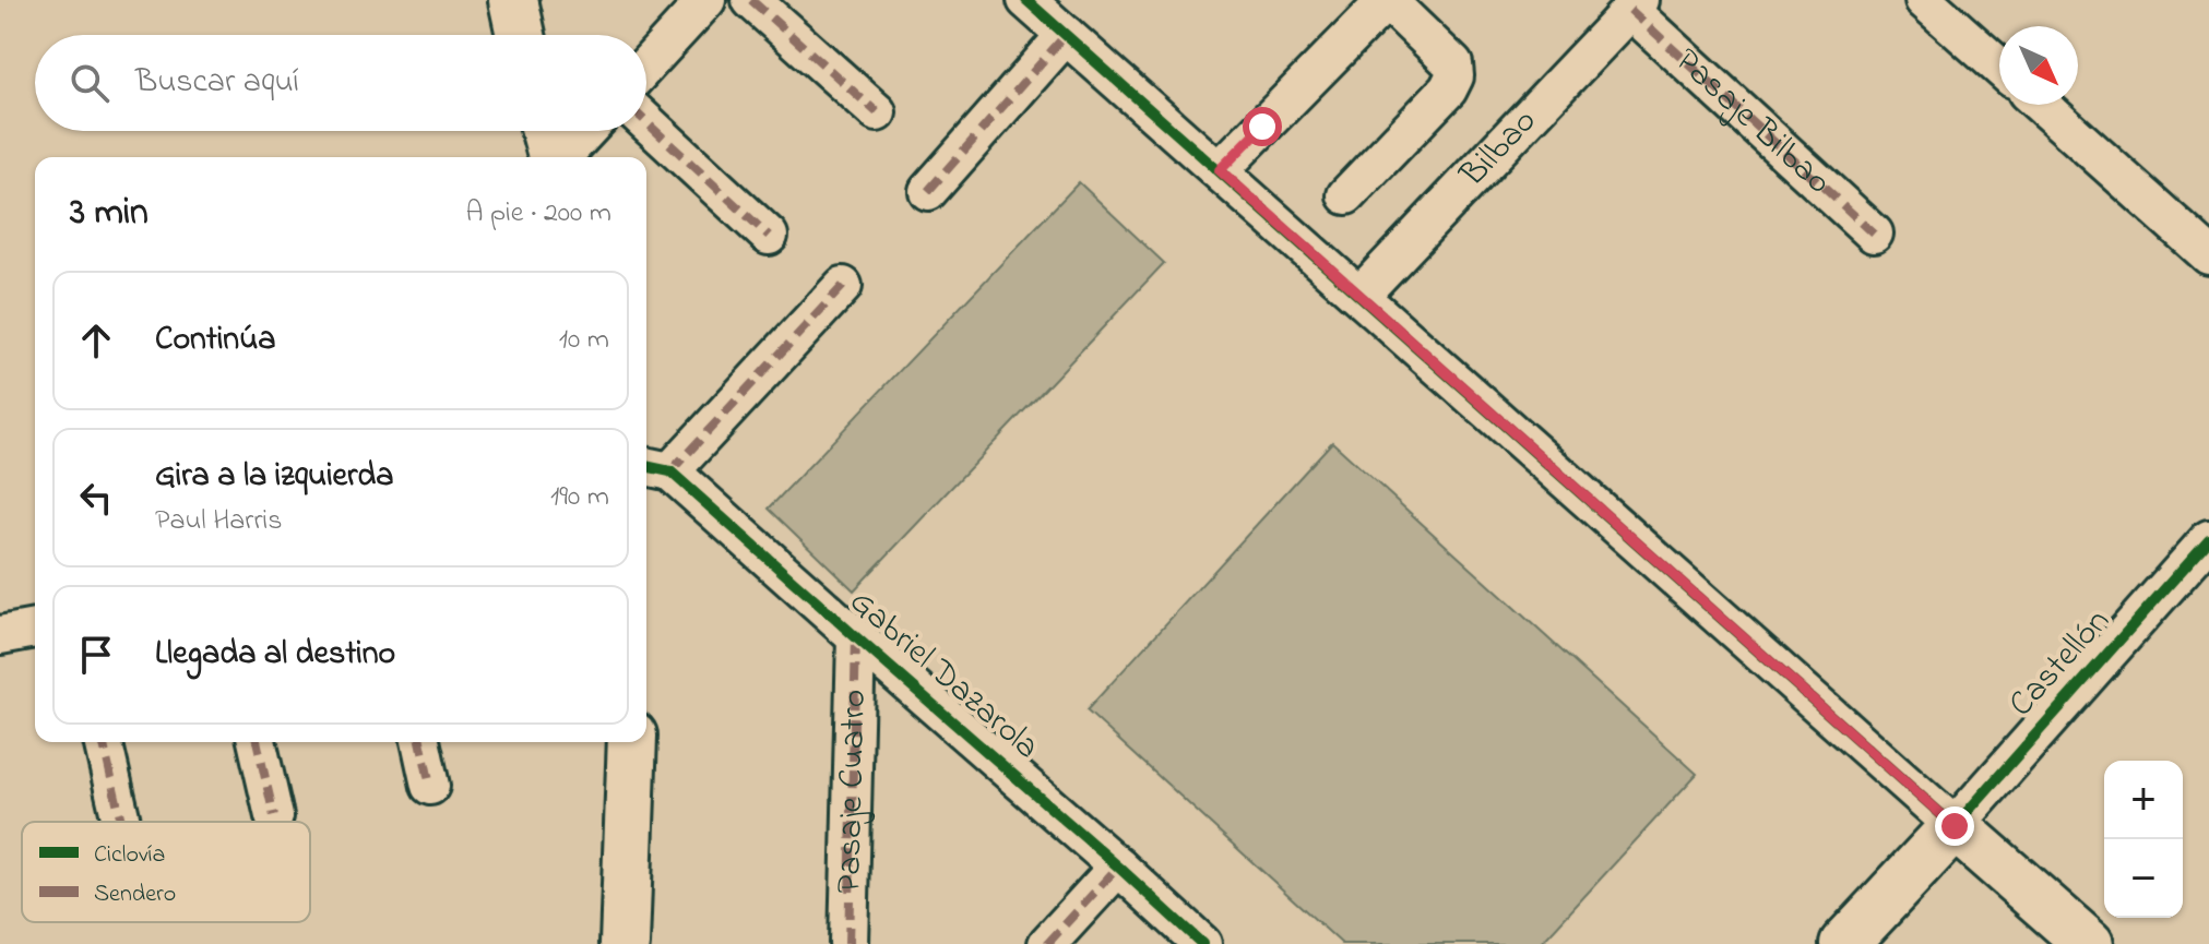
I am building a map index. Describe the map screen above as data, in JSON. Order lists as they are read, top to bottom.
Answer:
{
  "streets": {
    "main road": ["Castellón"],
    "street": [
      "Pasaje Bilbao",
      "Bilbao",
      "Gabriel Dazarola",
      "Pasaje Cuatro"
    ]
  },
  "crossings": [
    ["Pasaje Bilbao", "Bilbao"],
    ["Gabriel Dazarola", "Pasaje Cuatro"]
  ],
  "legend": ["Ciclovía", "Sendero"],
  "north": "bottom right",
  "page": {
    "search": "Buscar aquí",
    "heading": ["3 min", "A pie · 200 m"],
    "list": [
      ["Continúa", "10 m"],
      ["Gira a la izquierda", "Paul Harris", "190 m"],
      "Llegada al destino"
    ],
    "map_buttons": ["+", "−"]
  }
}
